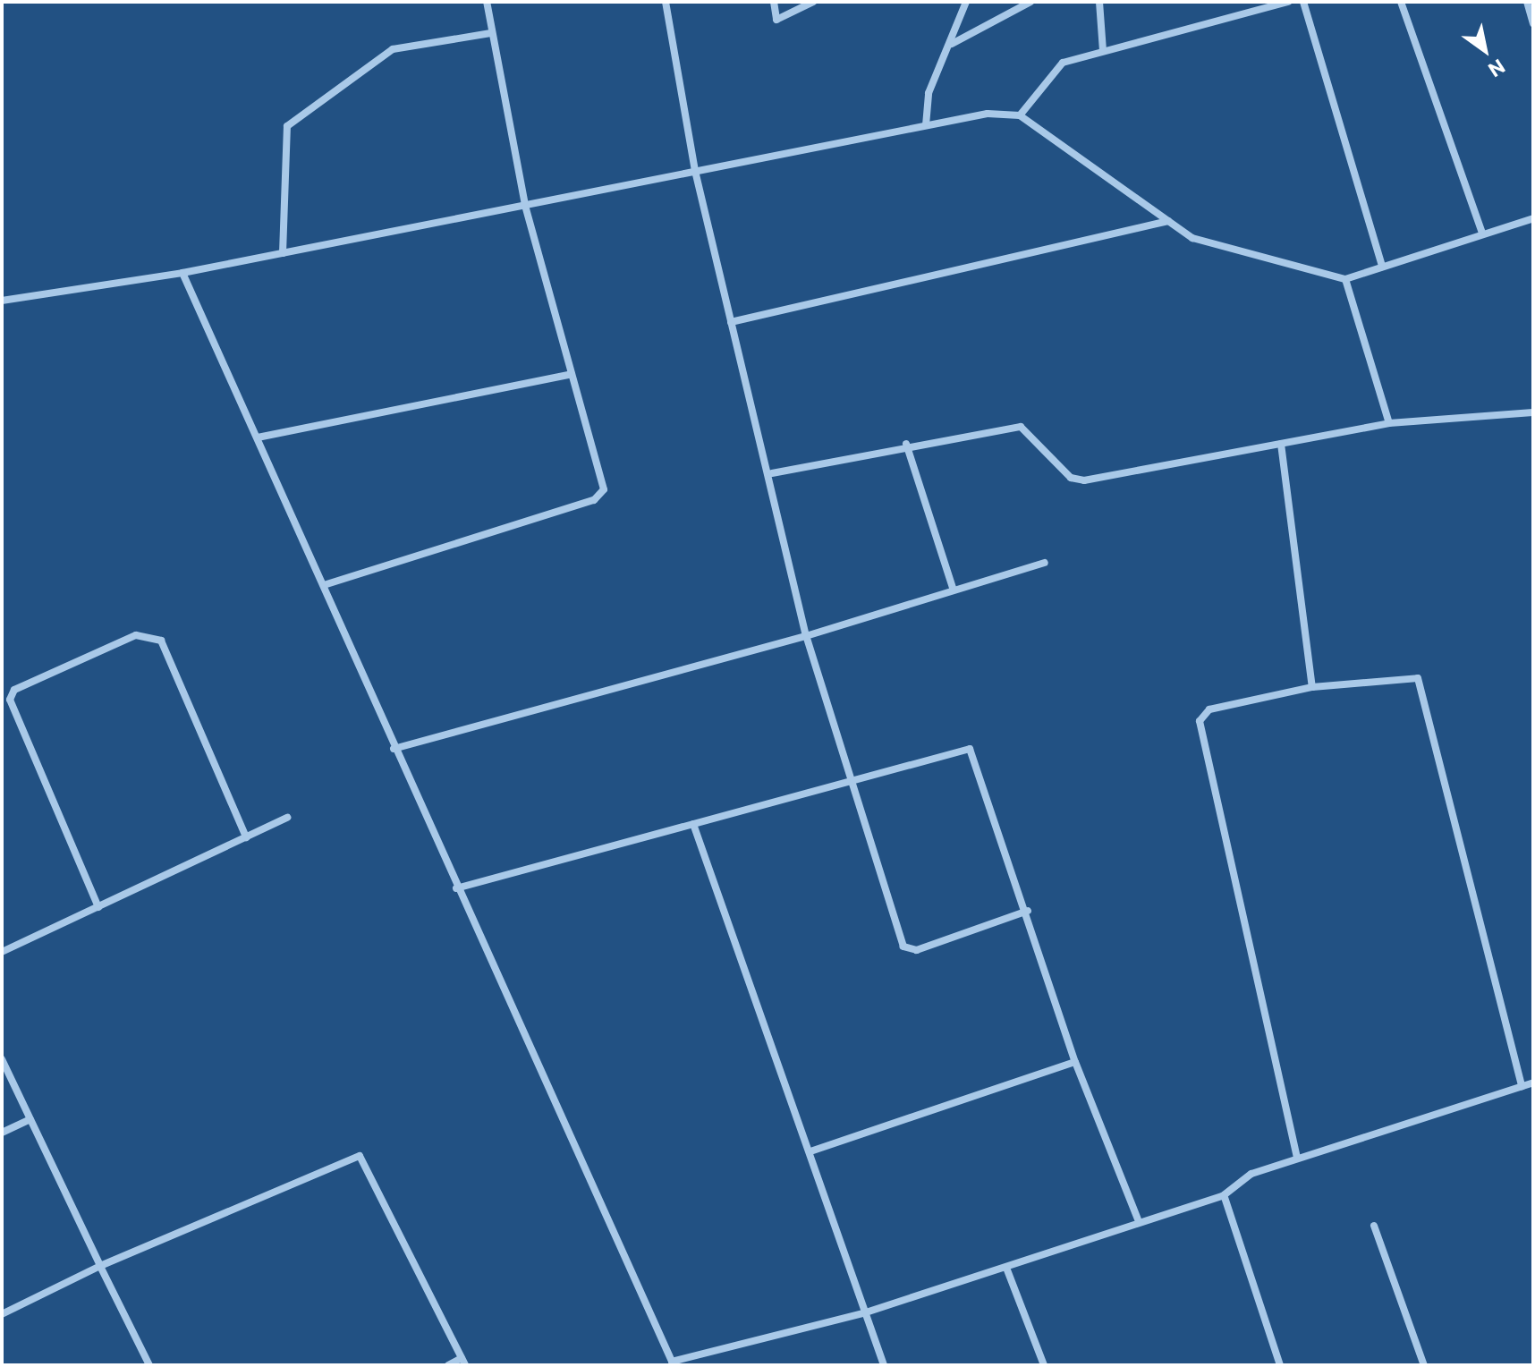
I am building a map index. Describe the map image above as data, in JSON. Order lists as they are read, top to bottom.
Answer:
{
  "north": "bottom right"
}
